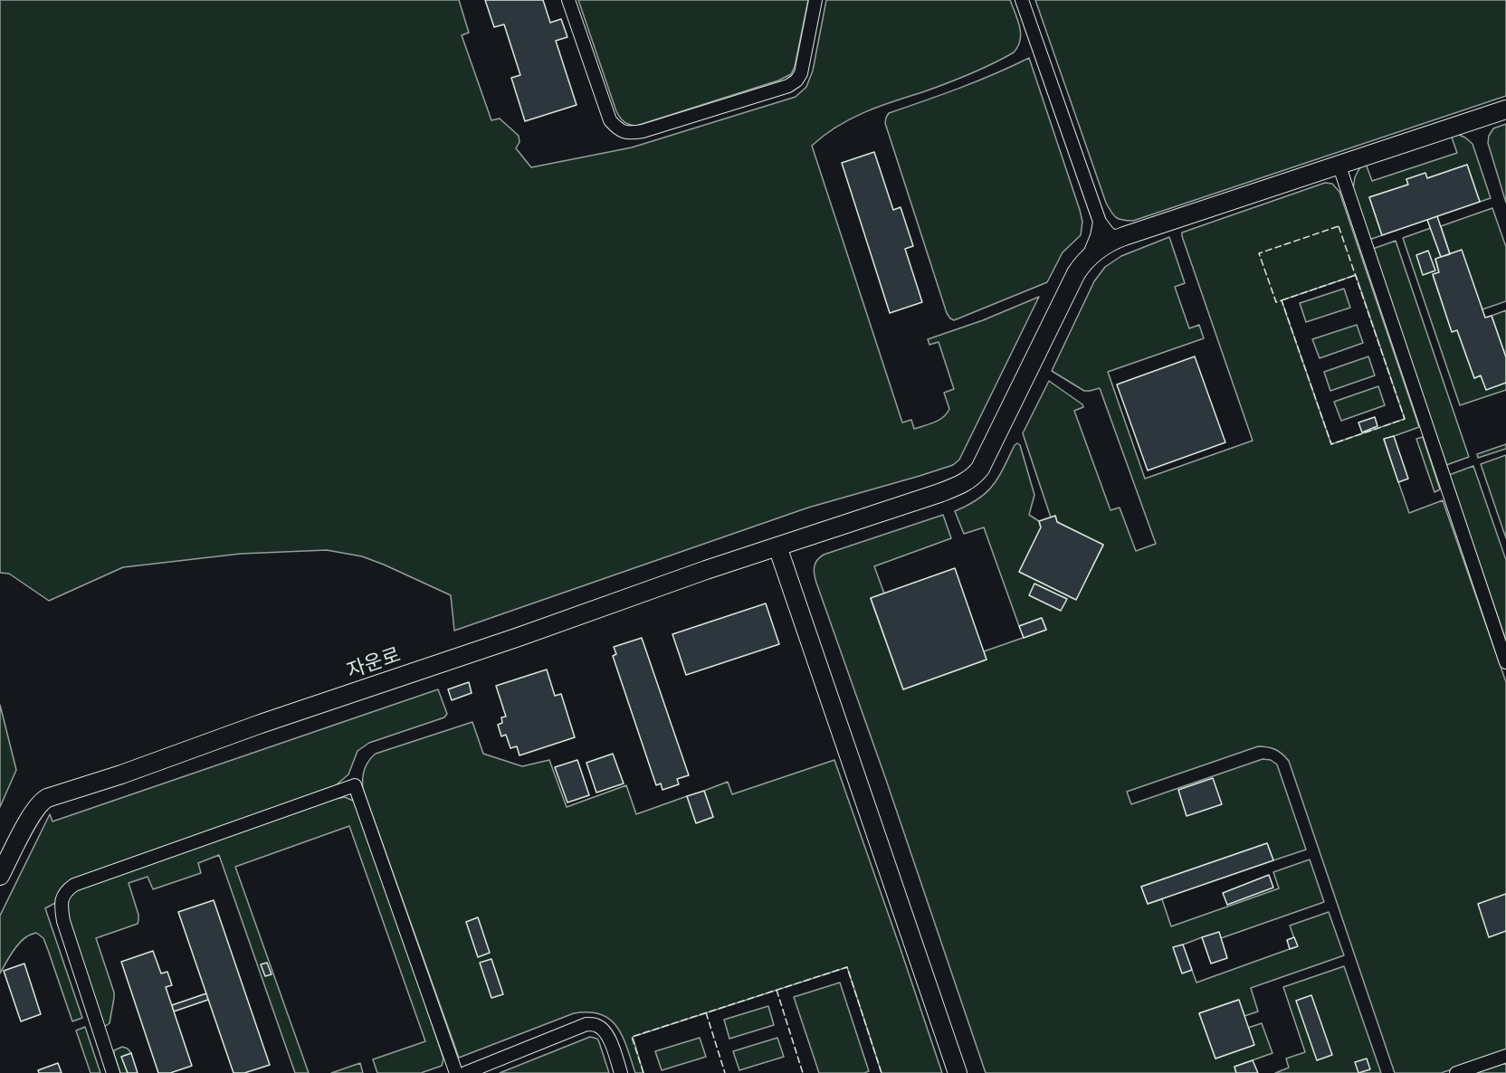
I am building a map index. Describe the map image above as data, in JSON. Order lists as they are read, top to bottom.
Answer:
{
  "streets": {
    "street": ["자운로"]
  }
}
